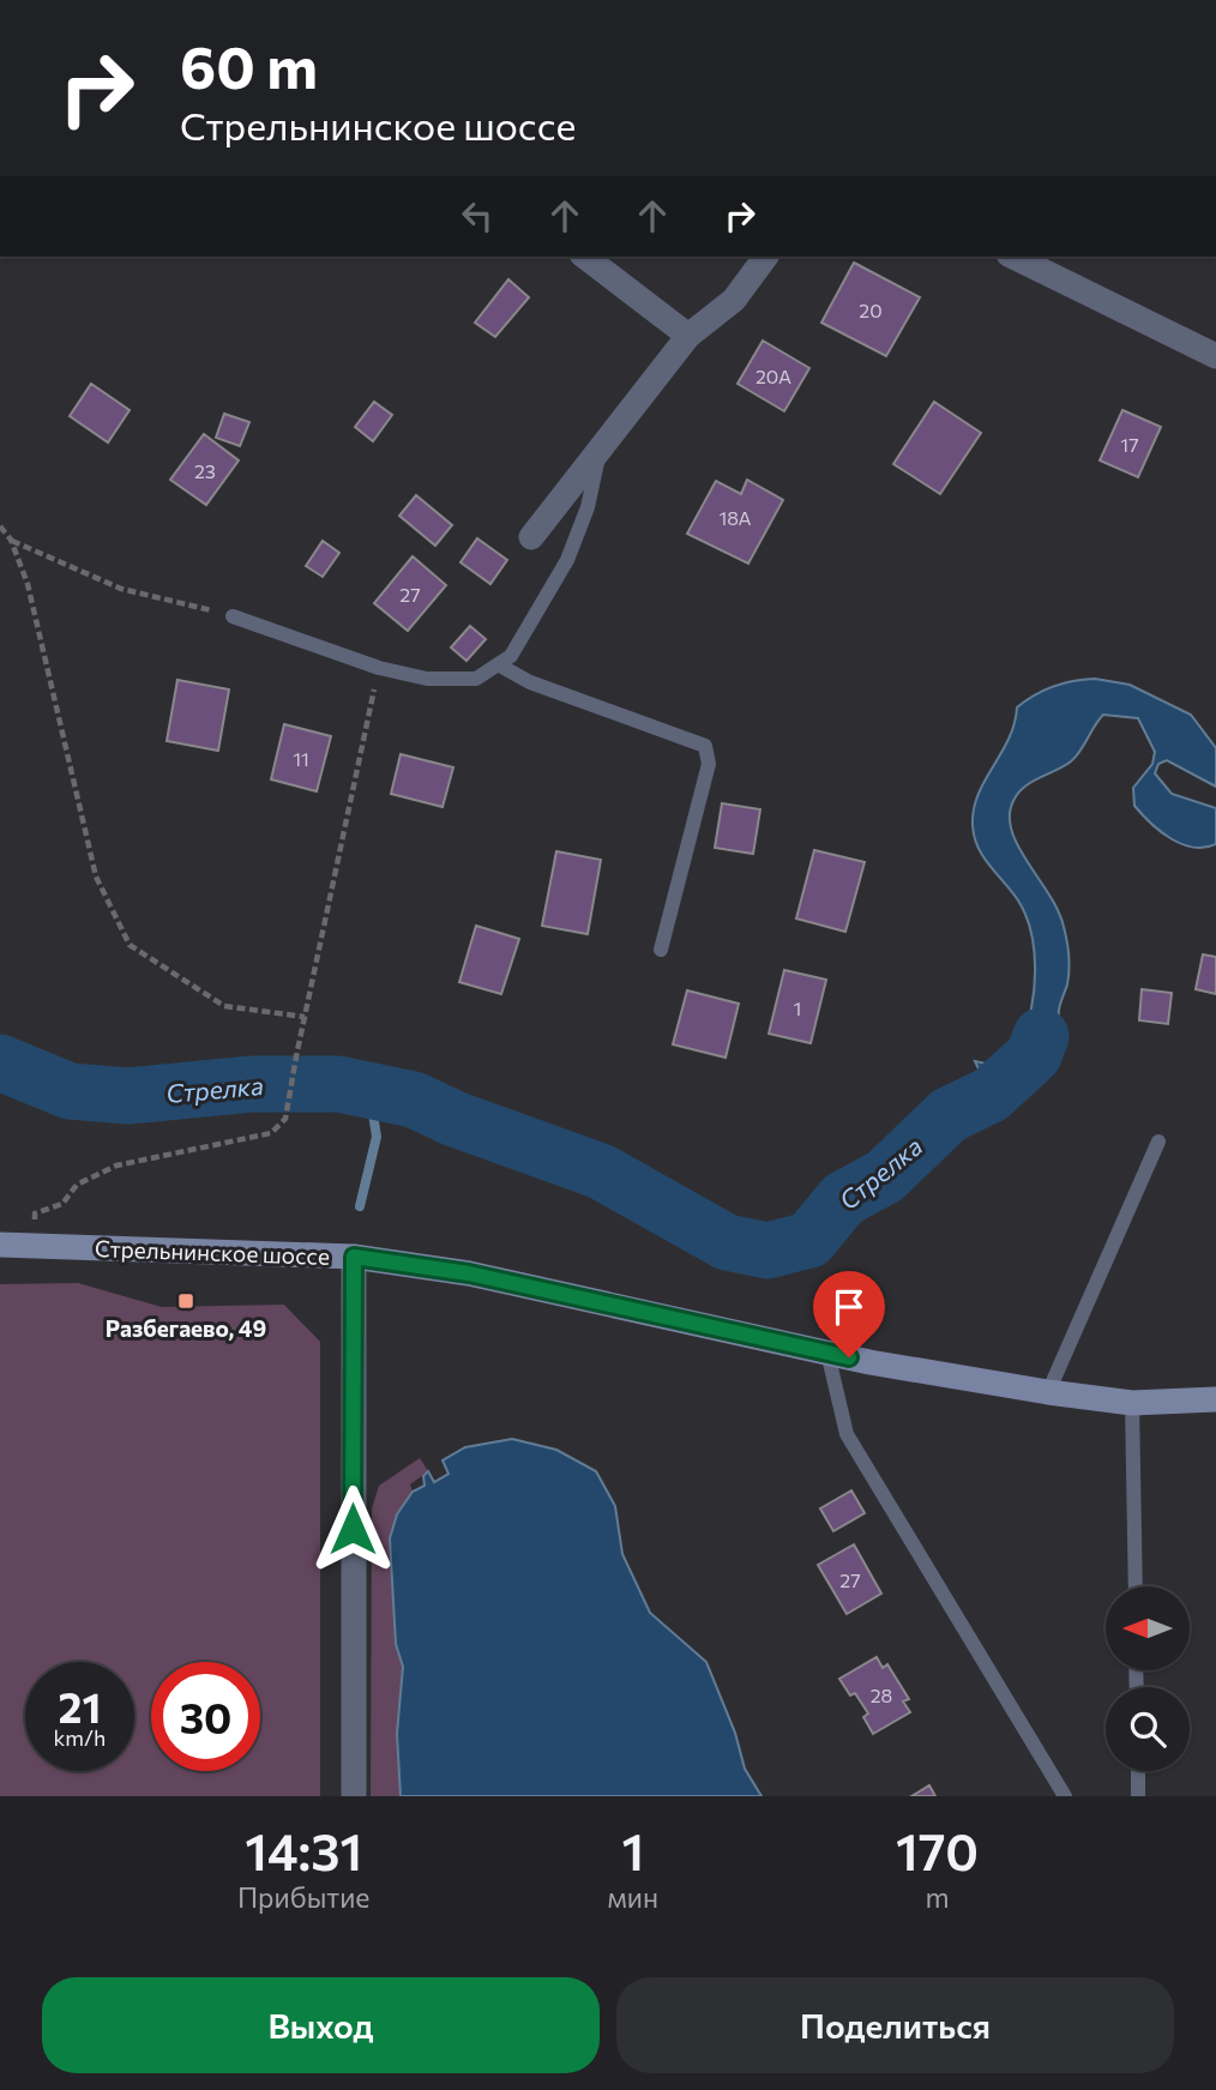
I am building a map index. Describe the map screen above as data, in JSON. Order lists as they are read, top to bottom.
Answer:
{
  "streets": {
    "main road": ["Стрельнинское шоссе"]
  },
  "water": ["Стрелка"],
  "places": {
    "transit": ["Разбегаево, 49"]
  },
  "house_numbers": [
    "20",
    "20А",
    "17",
    "23",
    "18А",
    "27",
    "11",
    "1",
    "27",
    "28"
  ],
  "north": "left",
  "page": {
    "turn": ["60 m", "Стрельнинское шоссе"],
    "speed": "21 km/h",
    "limit": "30",
    "eta": [
      "14:31",
      "Прибытие",
      "1",
      "мин",
      "170",
      "m"
    ],
    "buttons": ["Выход", "Поделиться"]
  }
}
